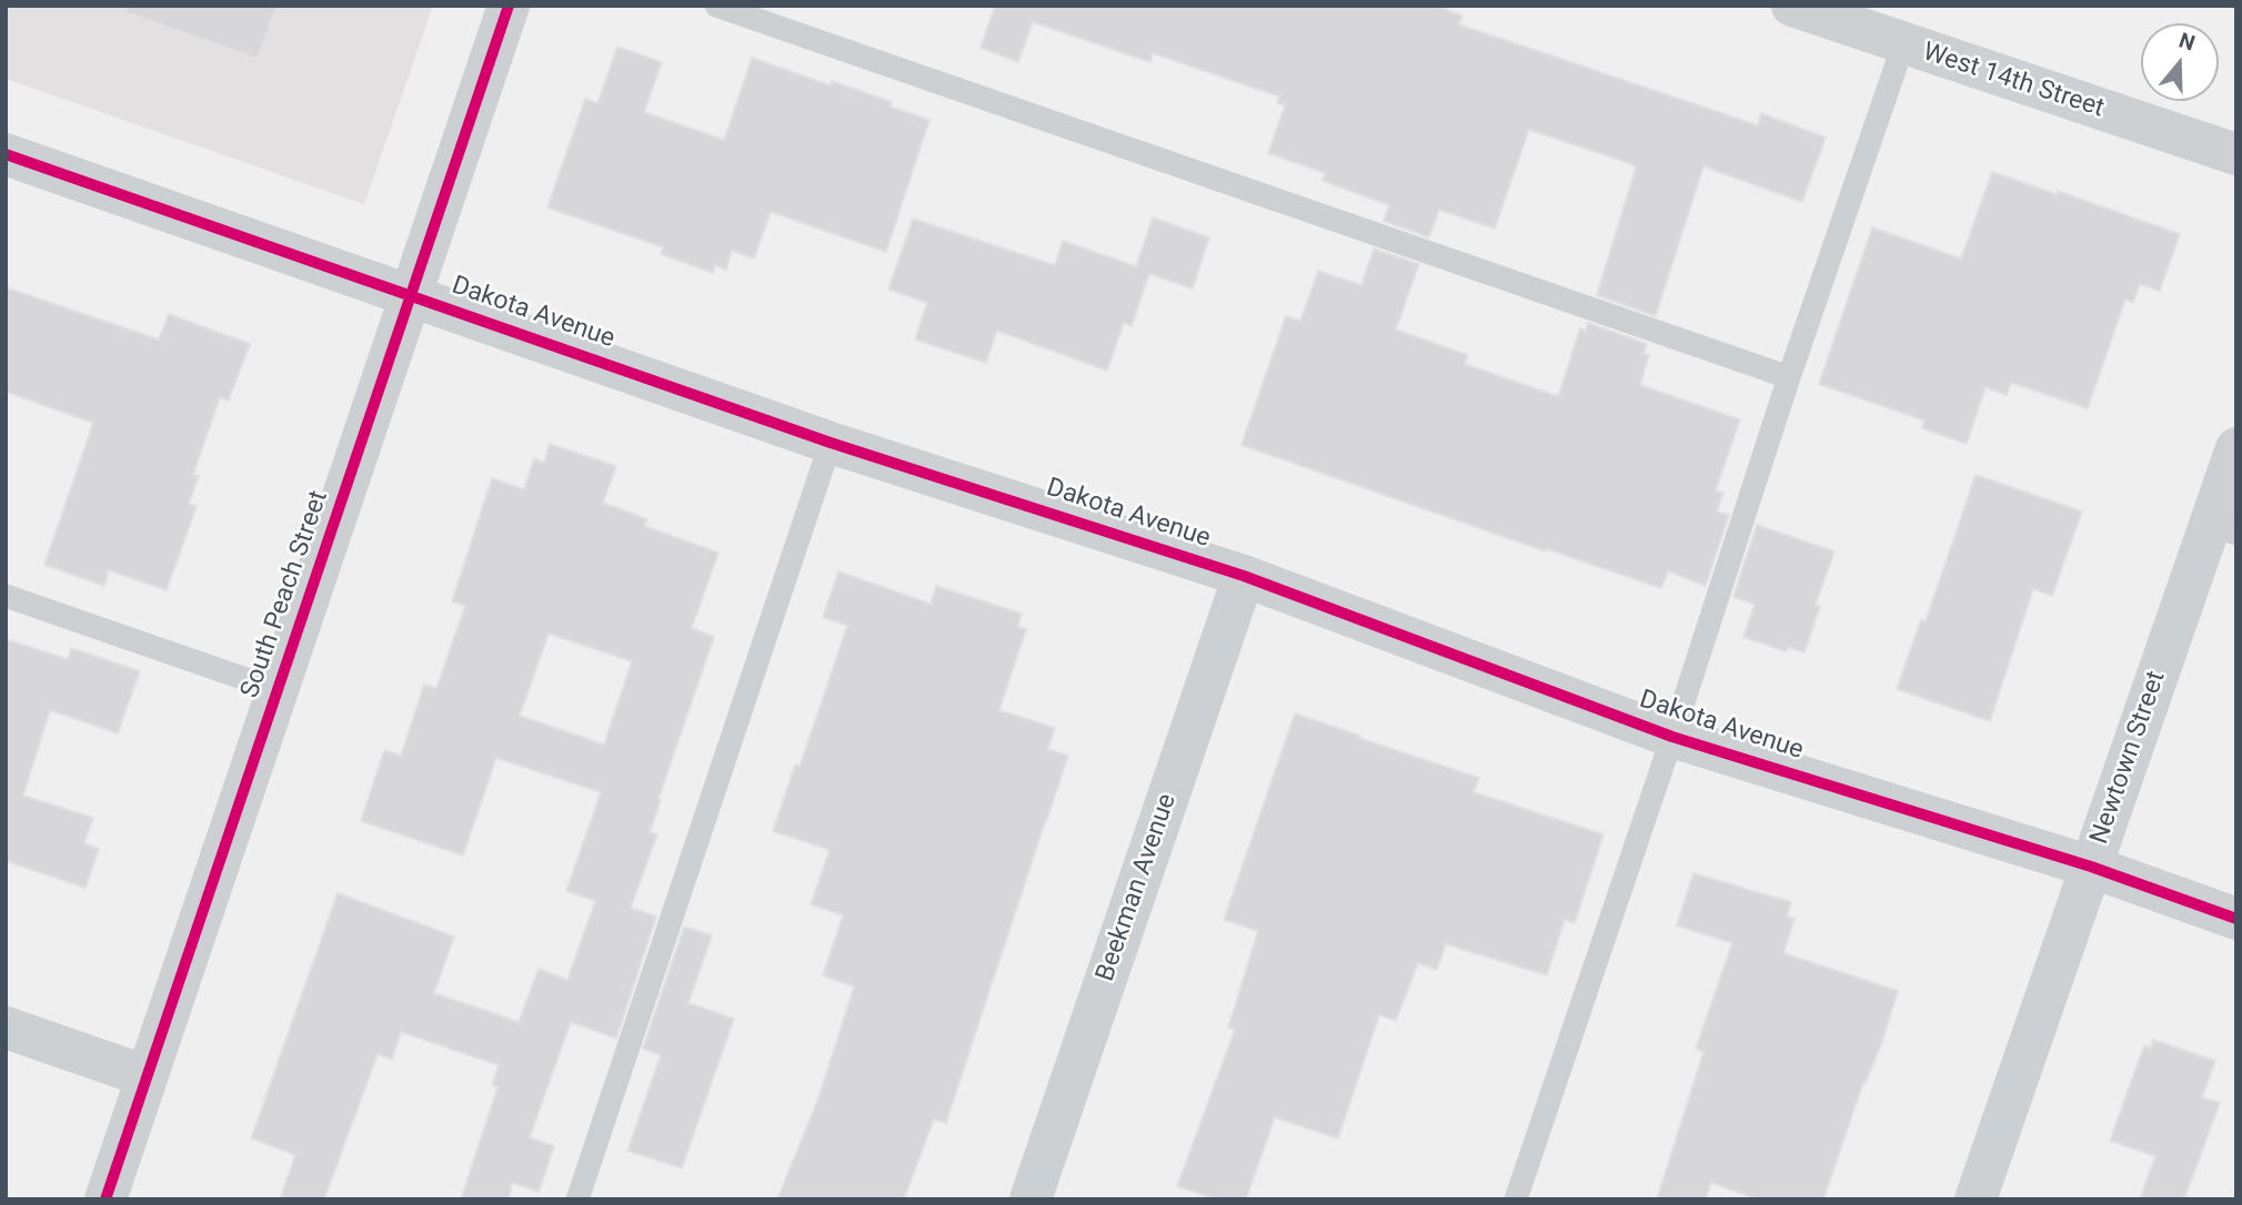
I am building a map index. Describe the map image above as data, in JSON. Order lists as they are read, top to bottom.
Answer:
{
  "streets": {
    "street": [
      "West 14th Street",
      "Dakota Avenue",
      "South Peach Street",
      "Newtown Street",
      "Beekman Avenue"
    ]
  },
  "crossings": [
    ["Dakota Avenue", "South Peach Street"],
    ["Dakota Avenue", "Newtown Street"],
    ["Dakota Avenue", "Beekman Avenue"]
  ],
  "north": "top"
}
